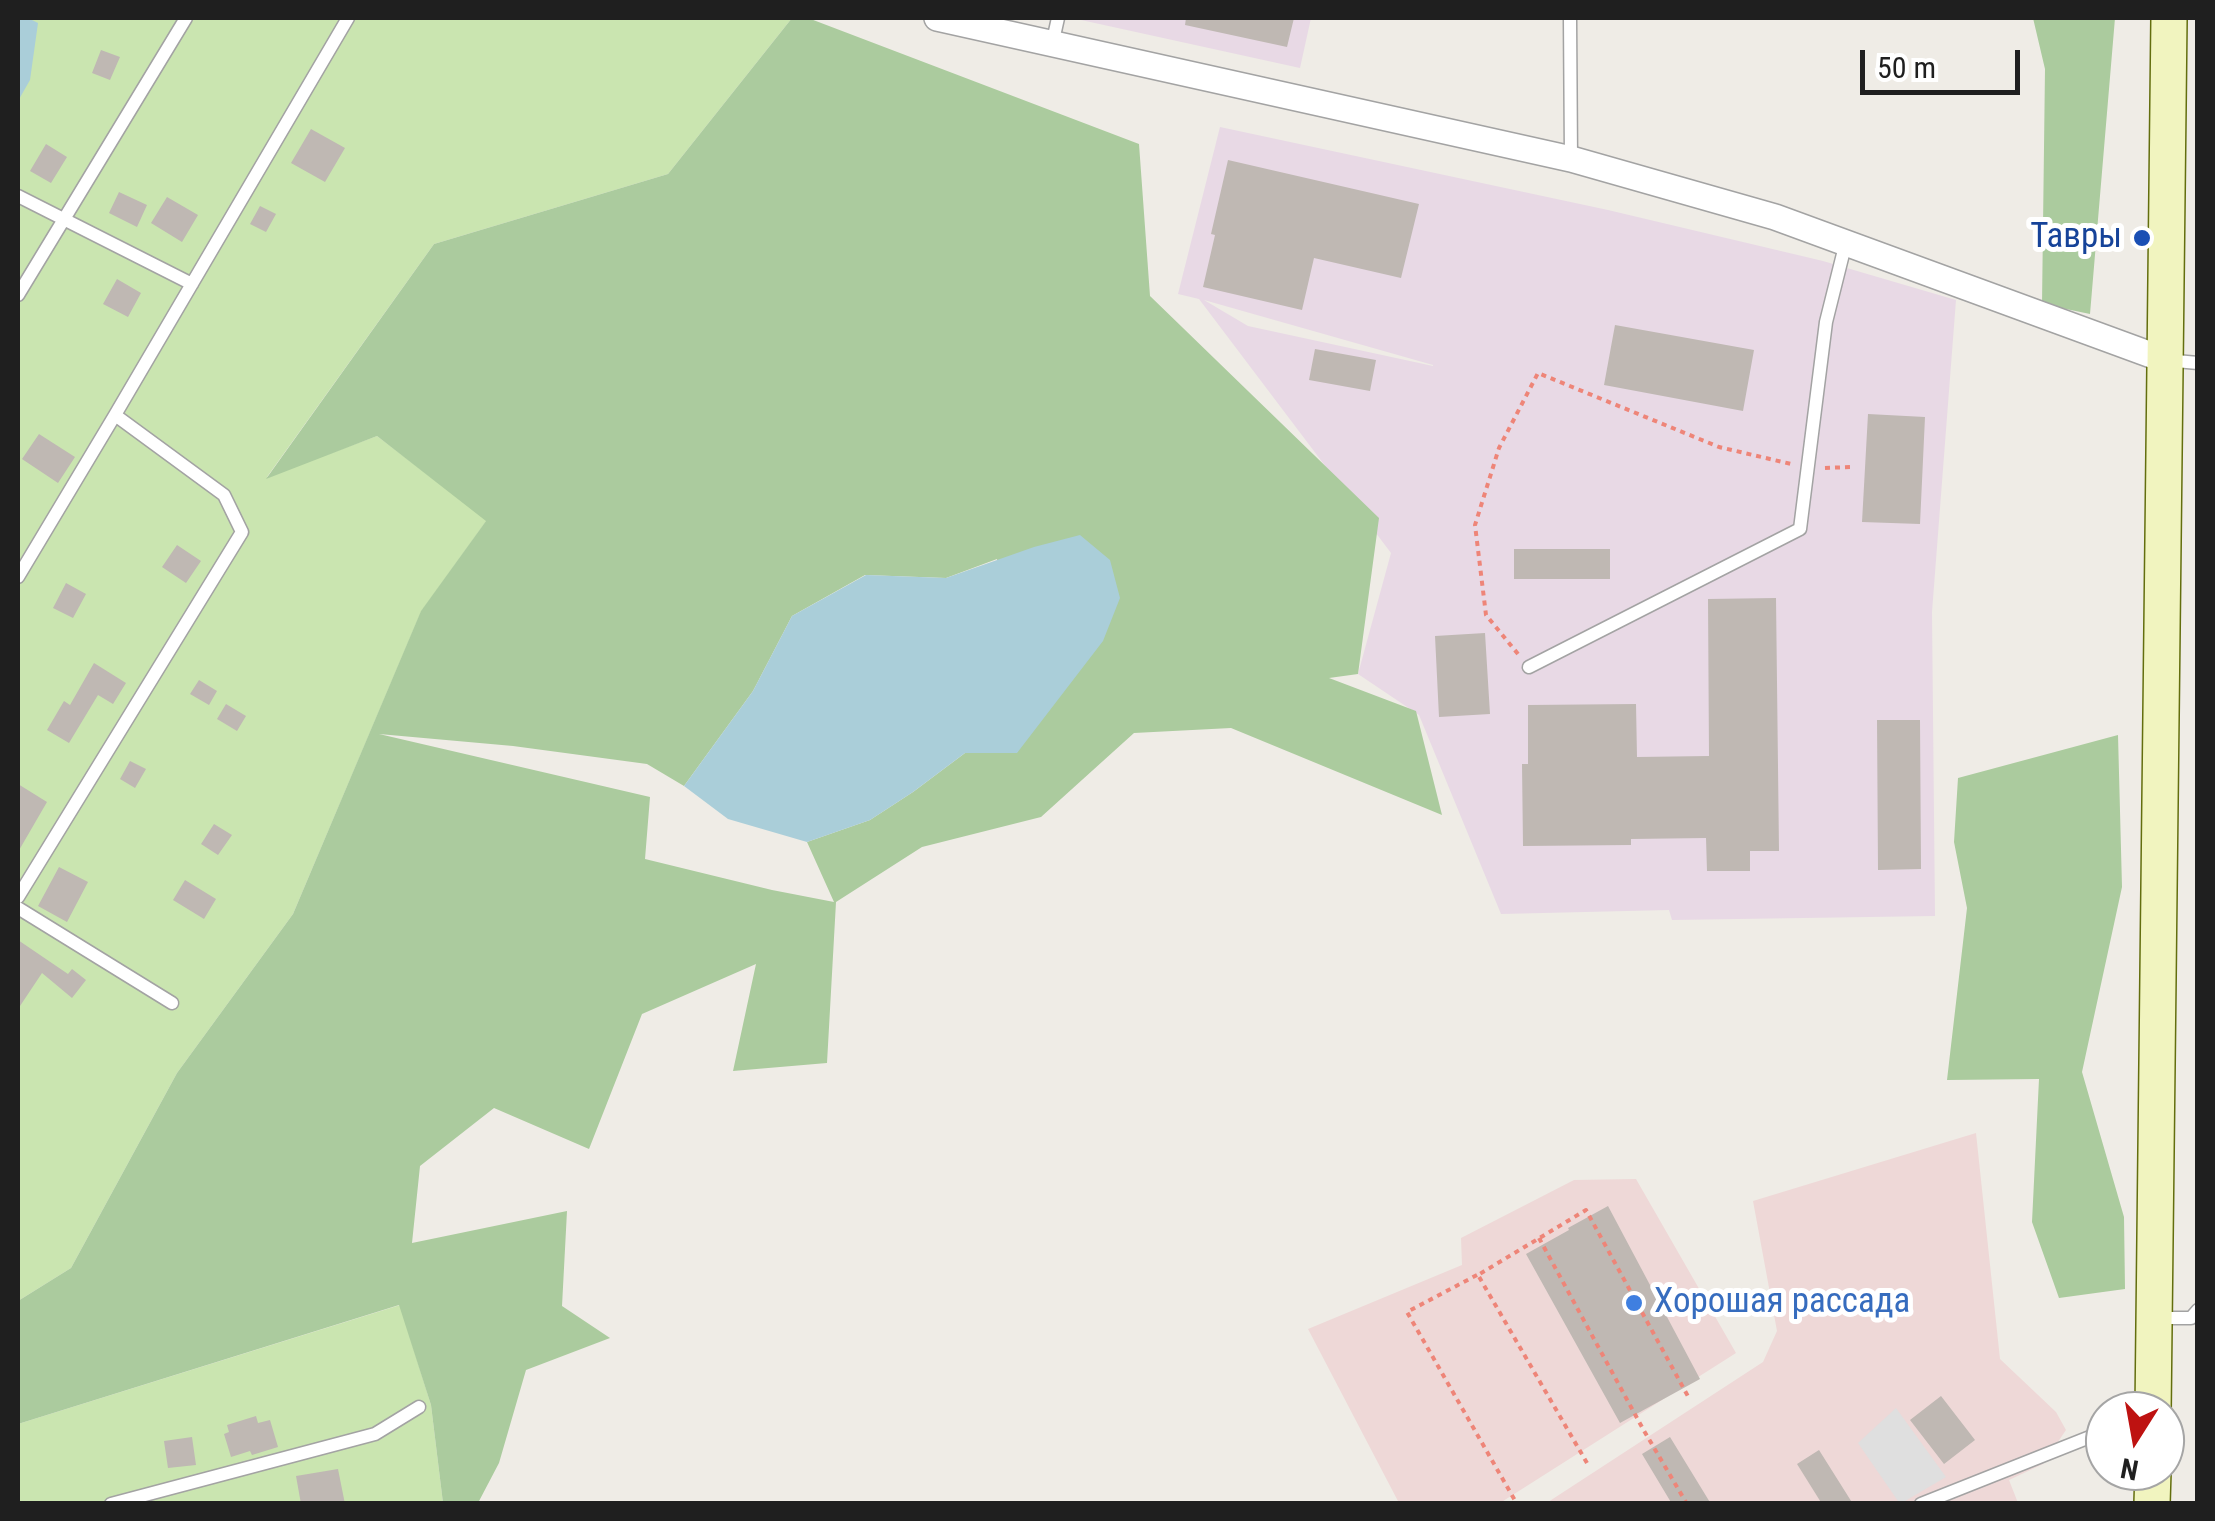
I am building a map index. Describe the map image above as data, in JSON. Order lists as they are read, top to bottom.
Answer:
{
  "places": ["Тавры", "Хорошая рассада"],
  "scale_bar": "50 m",
  "north": "bottom"
}
